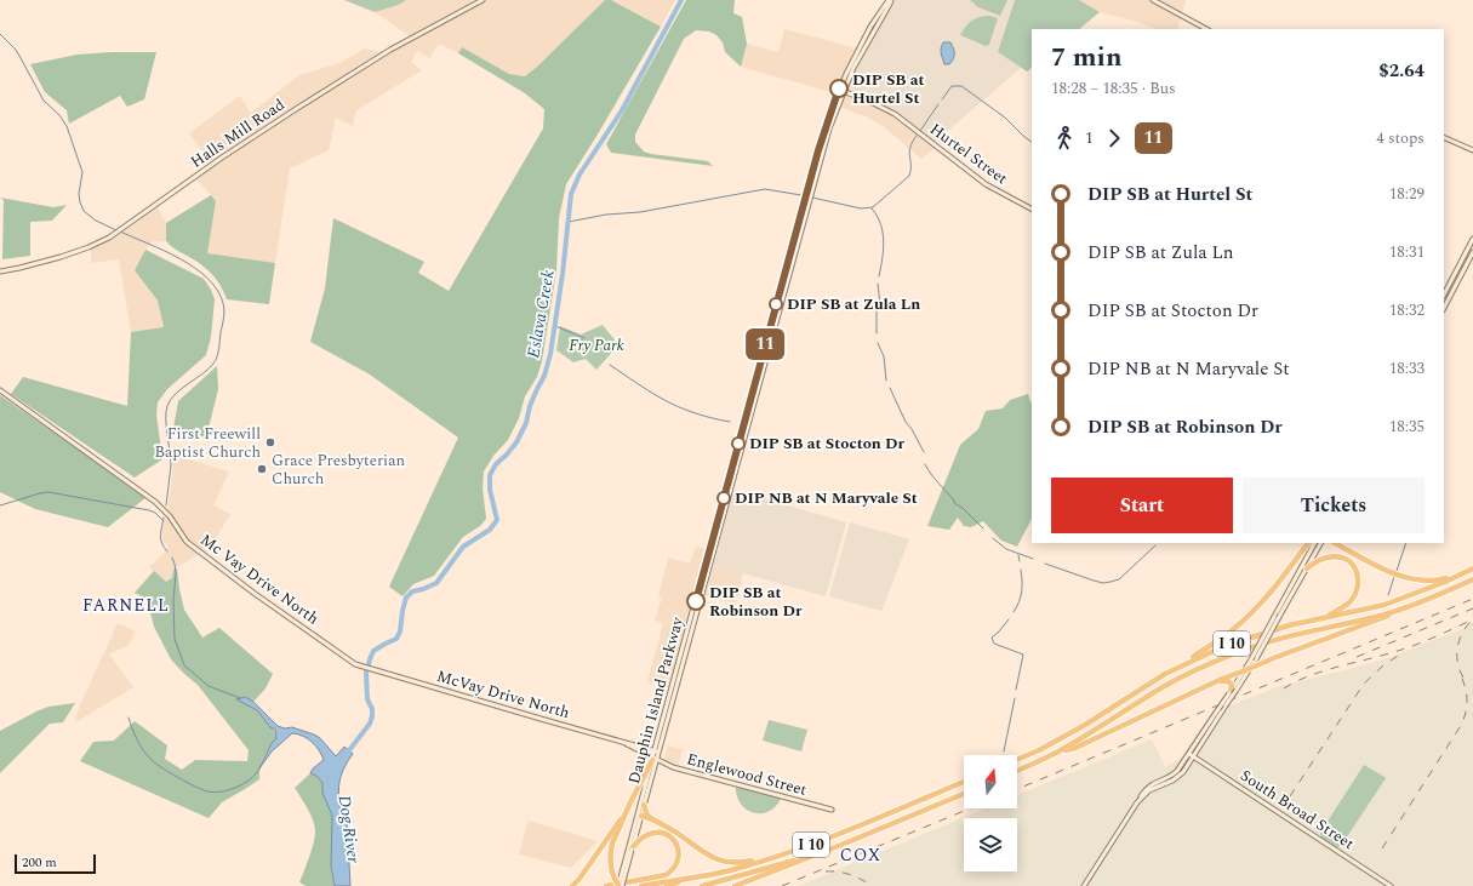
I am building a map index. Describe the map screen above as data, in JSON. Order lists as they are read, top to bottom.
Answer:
{
  "streets": {
    "highway": ["I 10"],
    "street": [
      "Halls Mill Road",
      "Hurtel Street",
      "Mc Vay Drive North",
      "McVay Drive North",
      "Dauphin Island Parkway",
      "Englewood Street",
      "South Broad Street"
    ]
  },
  "crossings": [
    ["Hurtel Street", "Dauphin Island Parkway"],
    ["Mc Vay Drive North", "McVay Drive North"],
    ["McVay Drive North", "Dauphin Island Parkway"],
    ["McVay Drive North", "Englewood Street"],
    ["Dauphin Island Parkway", "Englewood Street"]
  ],
  "districts": ["FARNELL", "COX"],
  "water": ["Eslava Creek", "Dog River"],
  "parks": ["Fry Park"],
  "places": [
    "DIP SB at Hurtel St",
    "DIP SB at Zula Ln",
    "First Freewill Baptist Church",
    "DIP SB at Stocton Dr",
    "Grace Presbyterian Church",
    "DIP NB at N Maryvale St",
    "DIP SB at Robinson Dr"
  ],
  "lines": ["bus line 11"],
  "scale_bar": "200 m",
  "north": "top",
  "page": {
    "on_map": "11",
    "heading": ["7 min", "18:28 – 18:35 · Bus", "$2.64"],
    "legs": ["1", "11", "4 stops"],
    "list": [
      {
        "name": "DIP SB at Hurtel St",
        "value": "18:29"
      },
      {
        "name": "DIP SB at Zula Ln",
        "value": "18:31"
      },
      {
        "name": "DIP SB at Stocton Dr",
        "value": "18:32"
      },
      {
        "name": "DIP NB at N Maryvale St",
        "value": "18:33"
      },
      {
        "name": "DIP SB at Robinson Dr",
        "value": "18:35"
      }
    ],
    "buttons": ["Start", "Tickets"],
    "scale": "200 m"
  }
}
